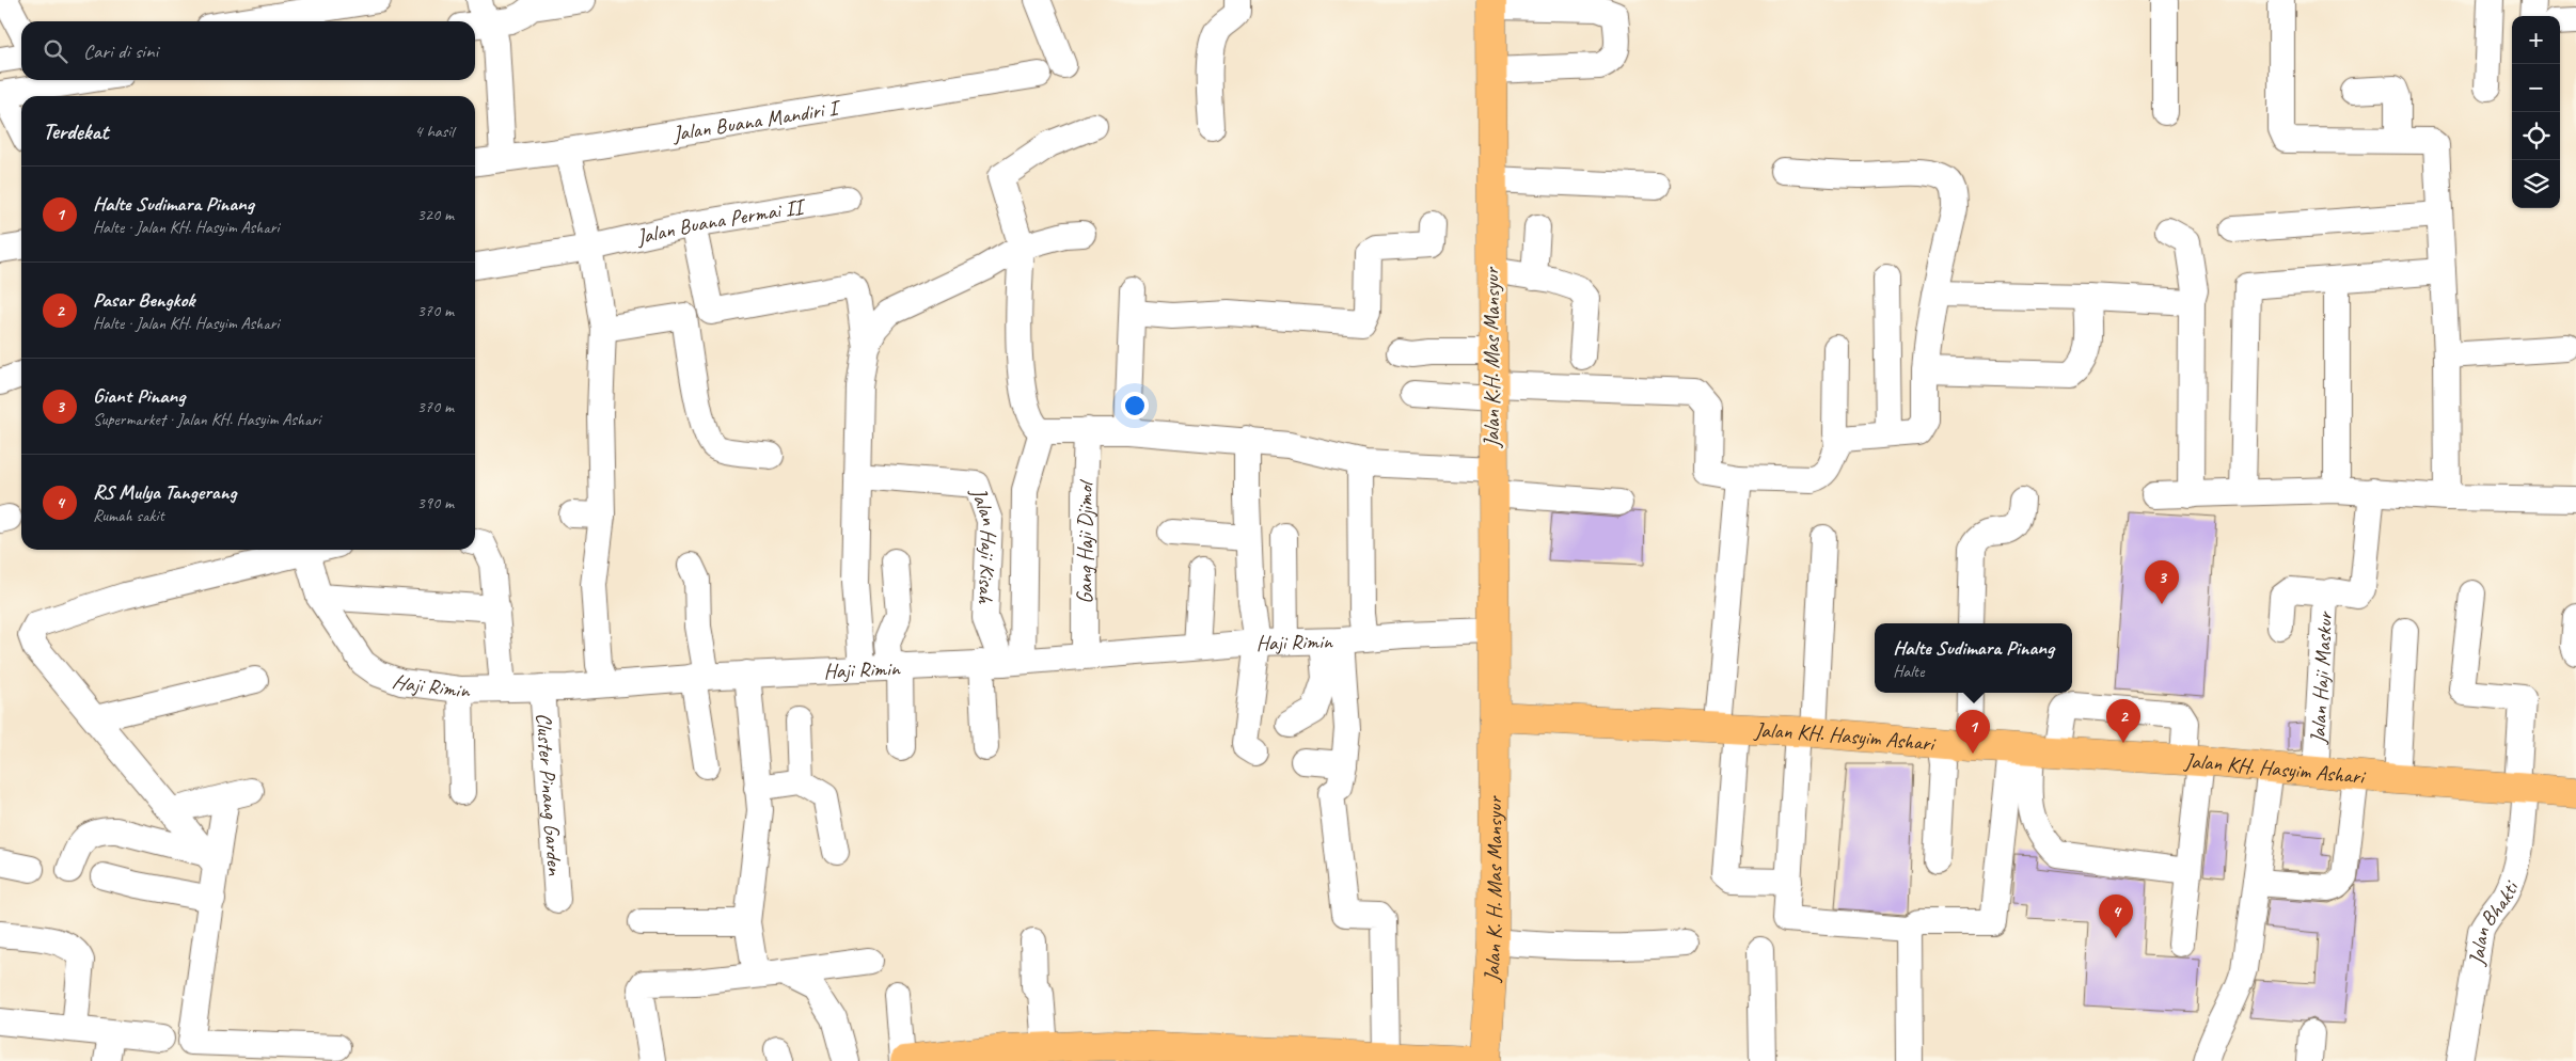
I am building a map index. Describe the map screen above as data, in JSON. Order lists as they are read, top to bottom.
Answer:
{
  "streets": {
    "main road": ["Jalan K.H. Mas Mansyur", "Jalan KH. Hasyim Ashari", "Jalan K. H. Mas Mansyur"],
    "street": [
      "Jalan Buana Mandiri I",
      "Jalan Buana Permai II",
      "Gang Haji Djimol",
      "Jalan Haji Kisah",
      "Haji Rimin",
      "Jalan Haji Maskur",
      "Cluster Pinang Garden",
      "Jalan Bhakti"
    ]
  },
  "crossings": [
    ["Jalan K.H. Mas Mansyur", "Haji Rimin"],
    ["Jalan K.H. Mas Mansyur", "Jalan KH. Hasyim Ashari"],
    ["Jalan K.H. Mas Mansyur", "Jalan K. H. Mas Mansyur"],
    ["Gang Haji Djimol", "Haji Rimin"],
    ["Jalan Haji Kisah", "Haji Rimin"],
    ["Haji Rimin", "Cluster Pinang Garden"],
    ["Jalan Haji Maskur", "Jalan KH. Hasyim Ashari"],
    ["Jalan KH. Hasyim Ashari", "Jalan K. H. Mas Mansyur"],
    ["Jalan KH. Hasyim Ashari", "Jalan Bhakti"]
  ],
  "page": {
    "map_buttons": ["+", "−"],
    "search": "Cari di sini",
    "heading": ["Terdekat", "4 hasil"],
    "list": [
      {
        "mark": "1",
        "name": "Halte Sudimara Pinang",
        "note": "Halte · Jalan KH. Hasyim Ashari",
        "value": "320 m"
      },
      {
        "mark": "2",
        "name": "Pasar Bengkok",
        "note": "Halte · Jalan KH. Hasyim Ashari",
        "value": "370 m"
      },
      {
        "mark": "3",
        "name": "Giant Pinang",
        "note": "Supermarket · Jalan KH. Hasyim Ashari",
        "value": "370 m"
      },
      {
        "mark": "4",
        "name": "RS Mulya Tangerang",
        "note": "Rumah sakit",
        "value": "390 m"
      }
    ],
    "pins": [
      "3",
      "2",
      "1",
      "4"
    ],
    "popup": ["Halte Sudimara Pinang", "Halte"]
  }
}
